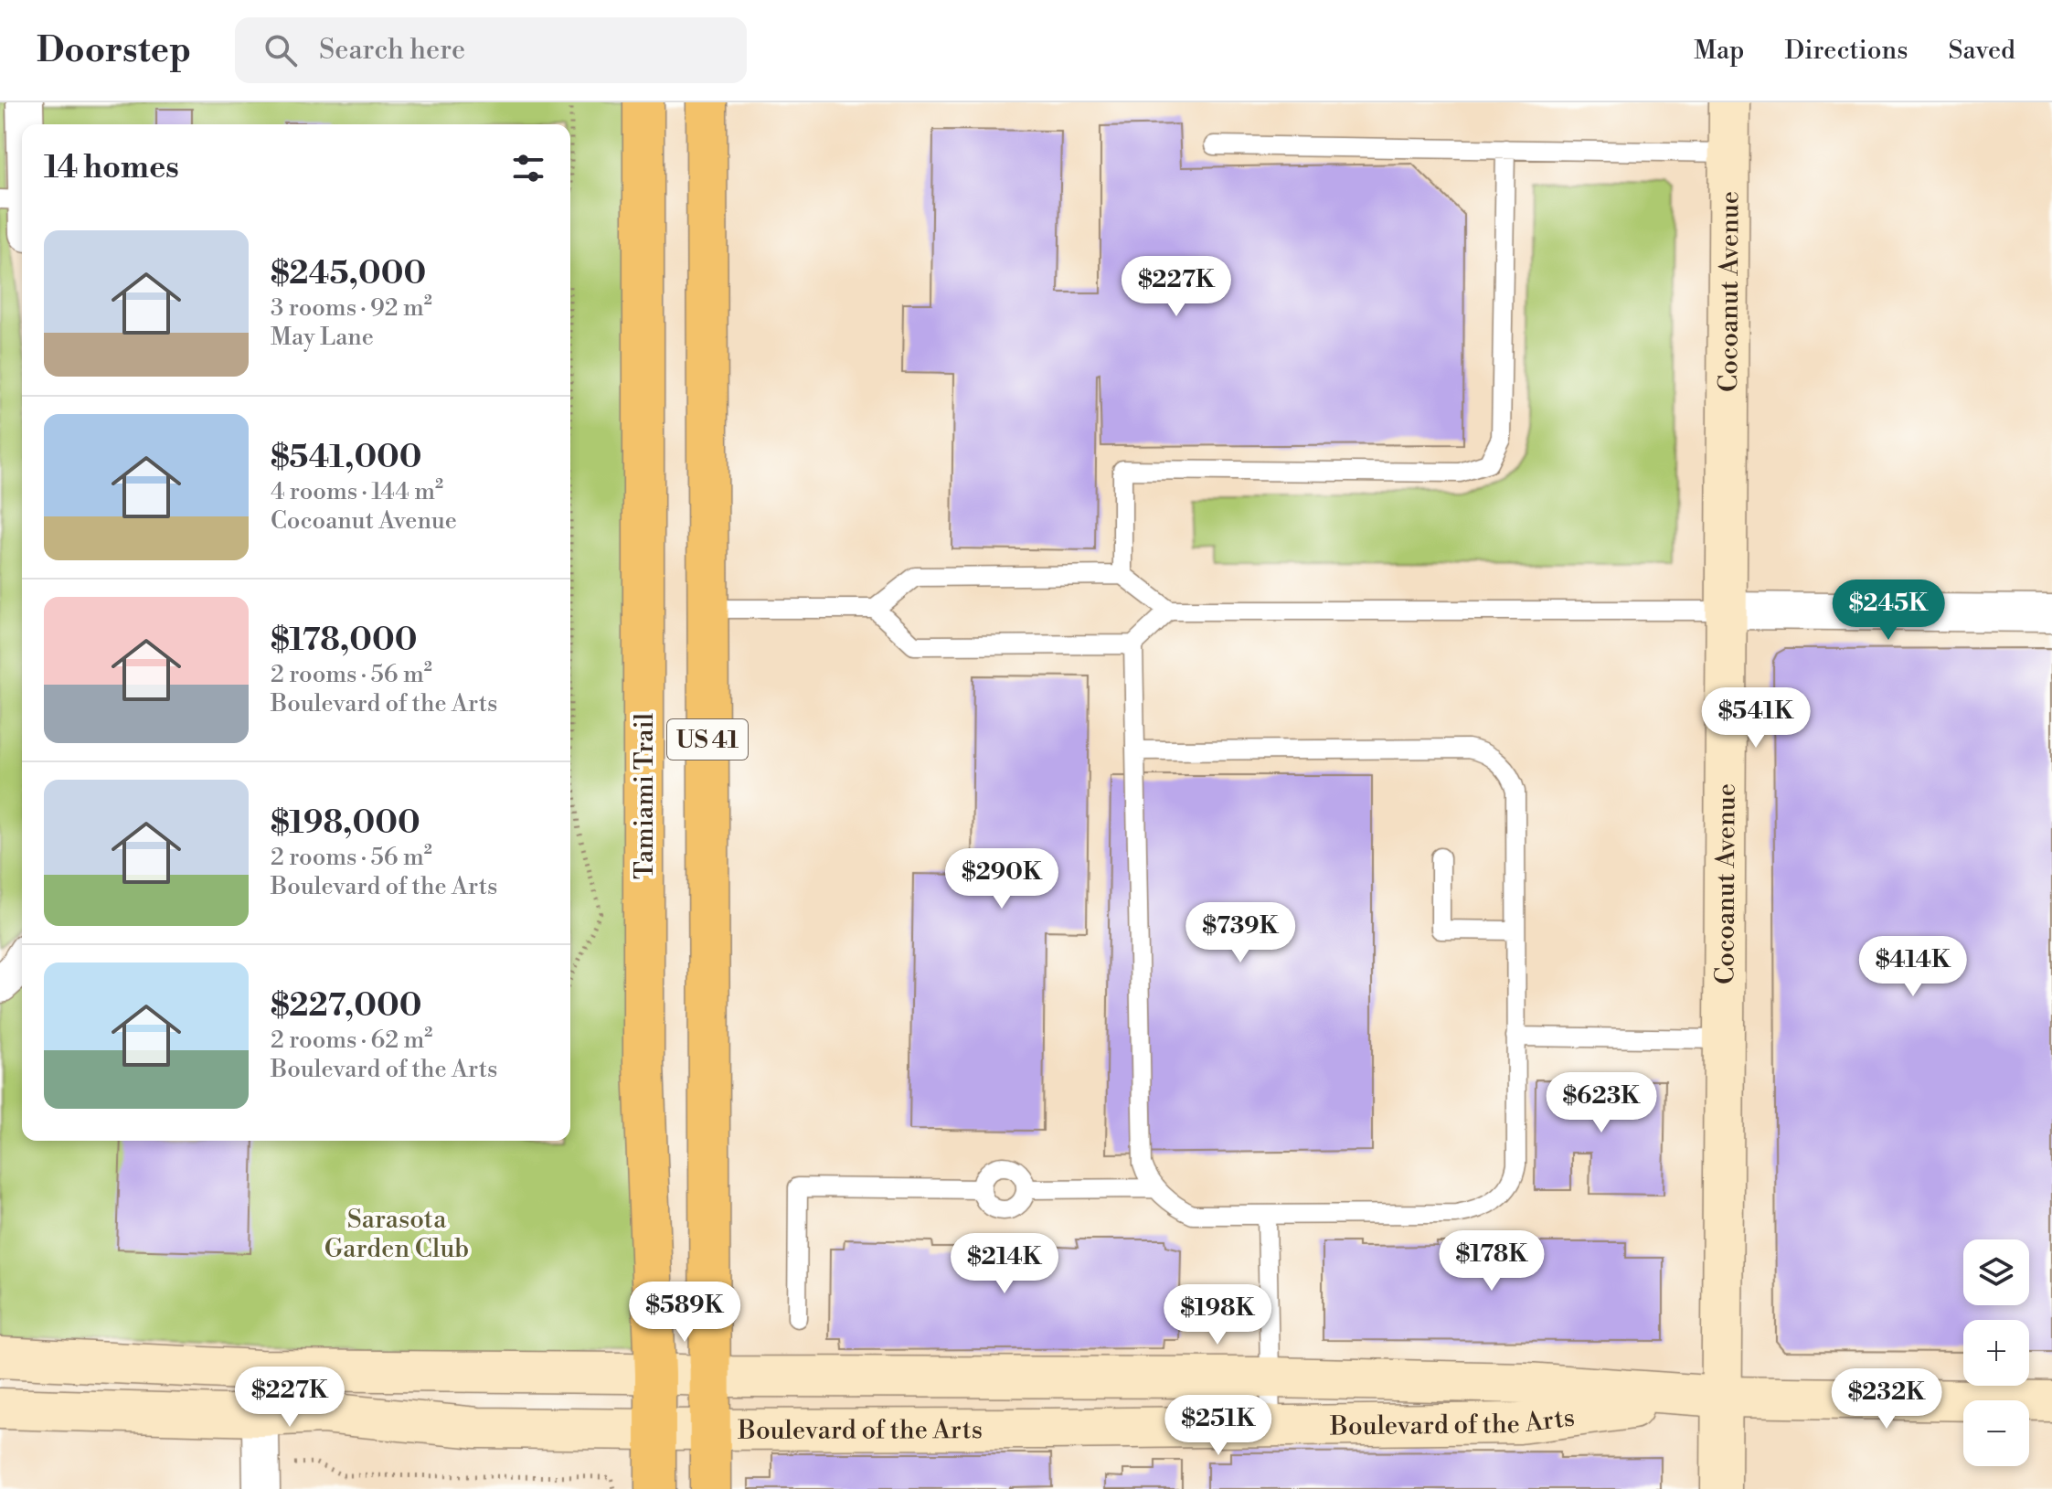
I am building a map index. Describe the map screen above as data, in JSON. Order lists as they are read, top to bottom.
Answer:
{
  "streets": {
    "main road": ["US 41", "Tamiami Trail"],
    "street": ["Cocoanut Avenue", "Boulevard of the Arts"]
  },
  "crossings": [
    ["Cocoanut Avenue", "Boulevard of the Arts"],
    ["US 41", "Boulevard of the Arts"],
    ["Tamiami Trail", "Boulevard of the Arts"]
  ],
  "parks": ["Sarasota Garden Club"],
  "page": {
    "header": "Doorstep",
    "search": "Search here",
    "nav": ["Map", "Directions", "Saved"],
    "heading": "14 homes",
    "list": [
      {
        "name": "$245,000",
        "note": "3 rooms · 92 m² · May Lane"
      },
      {
        "name": "$541,000",
        "note": "4 rooms · 144 m² · Cocoanut Avenue"
      },
      {
        "name": "$178,000",
        "note": "2 rooms · 56 m² · Boulevard of the Arts"
      },
      {
        "name": "$198,000",
        "note": "2 rooms · 56 m² · Boulevard of the Arts"
      },
      {
        "name": "$227,000",
        "note": "2 rooms · 62 m² · Boulevard of the Arts"
      }
    ],
    "price": [
      "$227K",
      "$245K",
      "$541K",
      "$290K",
      "$739K",
      "$414K",
      "$623K",
      "$178K",
      "$214K",
      "$589K",
      "$198K",
      "$227K",
      "$232K",
      "$251K"
    ],
    "map_buttons": ["+", "−"]
  }
}
